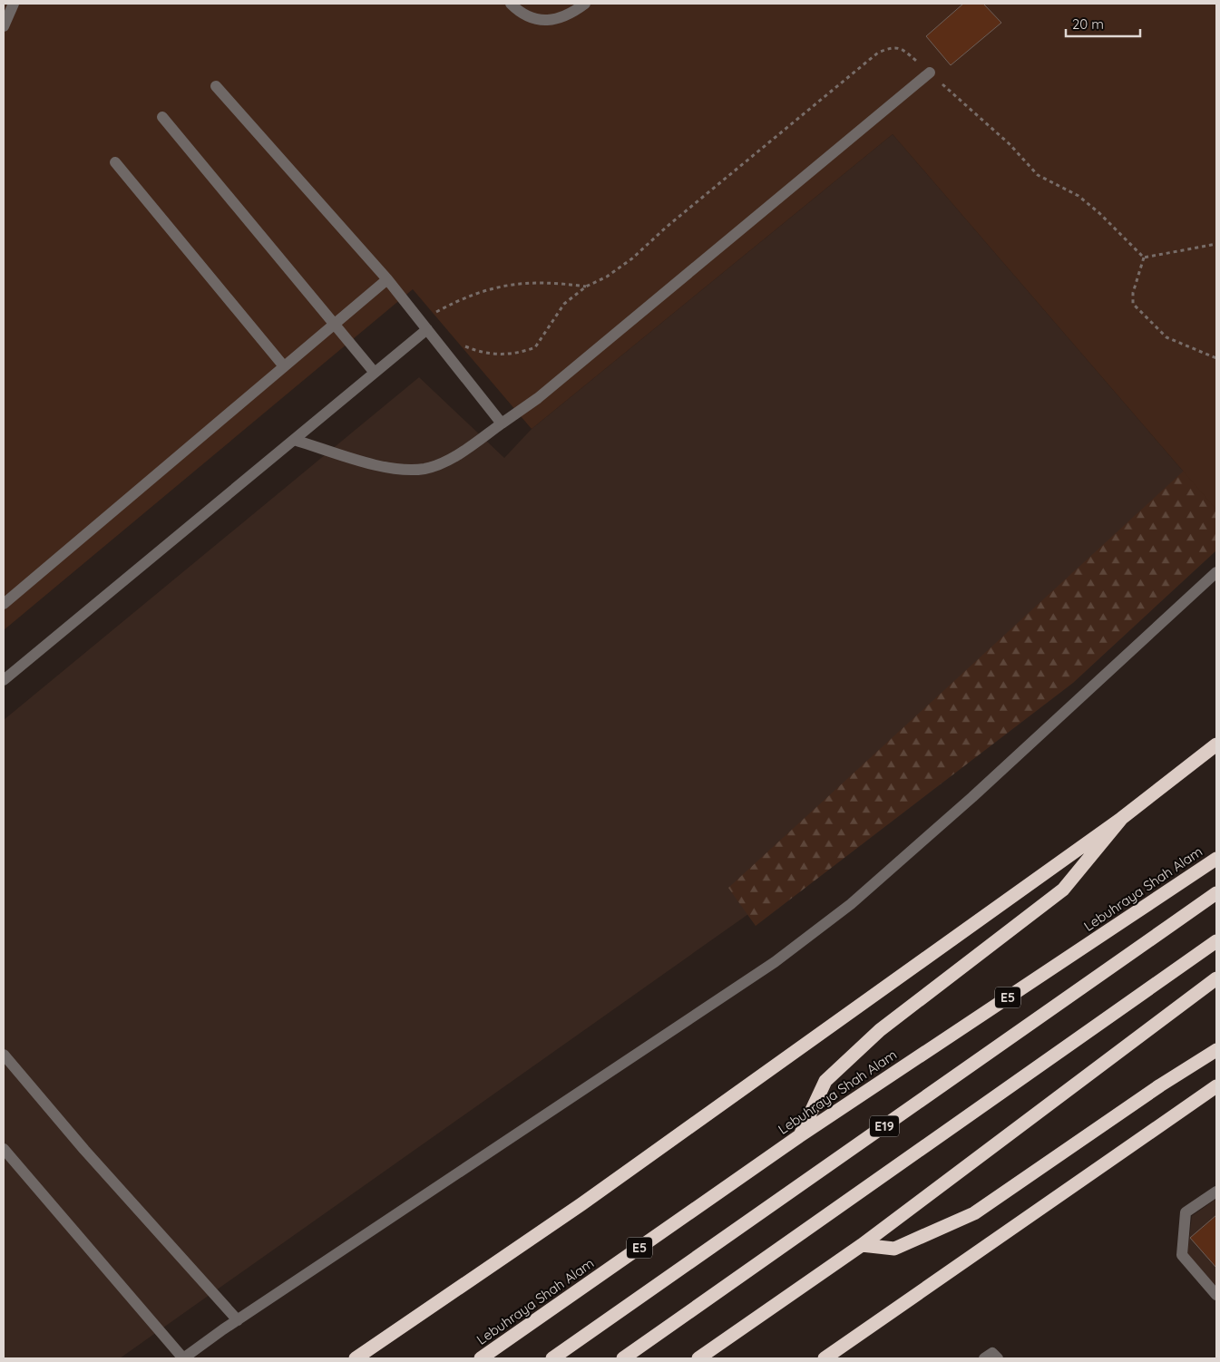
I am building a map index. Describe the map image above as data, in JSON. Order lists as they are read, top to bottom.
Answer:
{
  "streets": {
    "highway": ["Lebuhraya Shah Alam", "E5", "E19"]
  },
  "scale_bar": "20 m"
}
